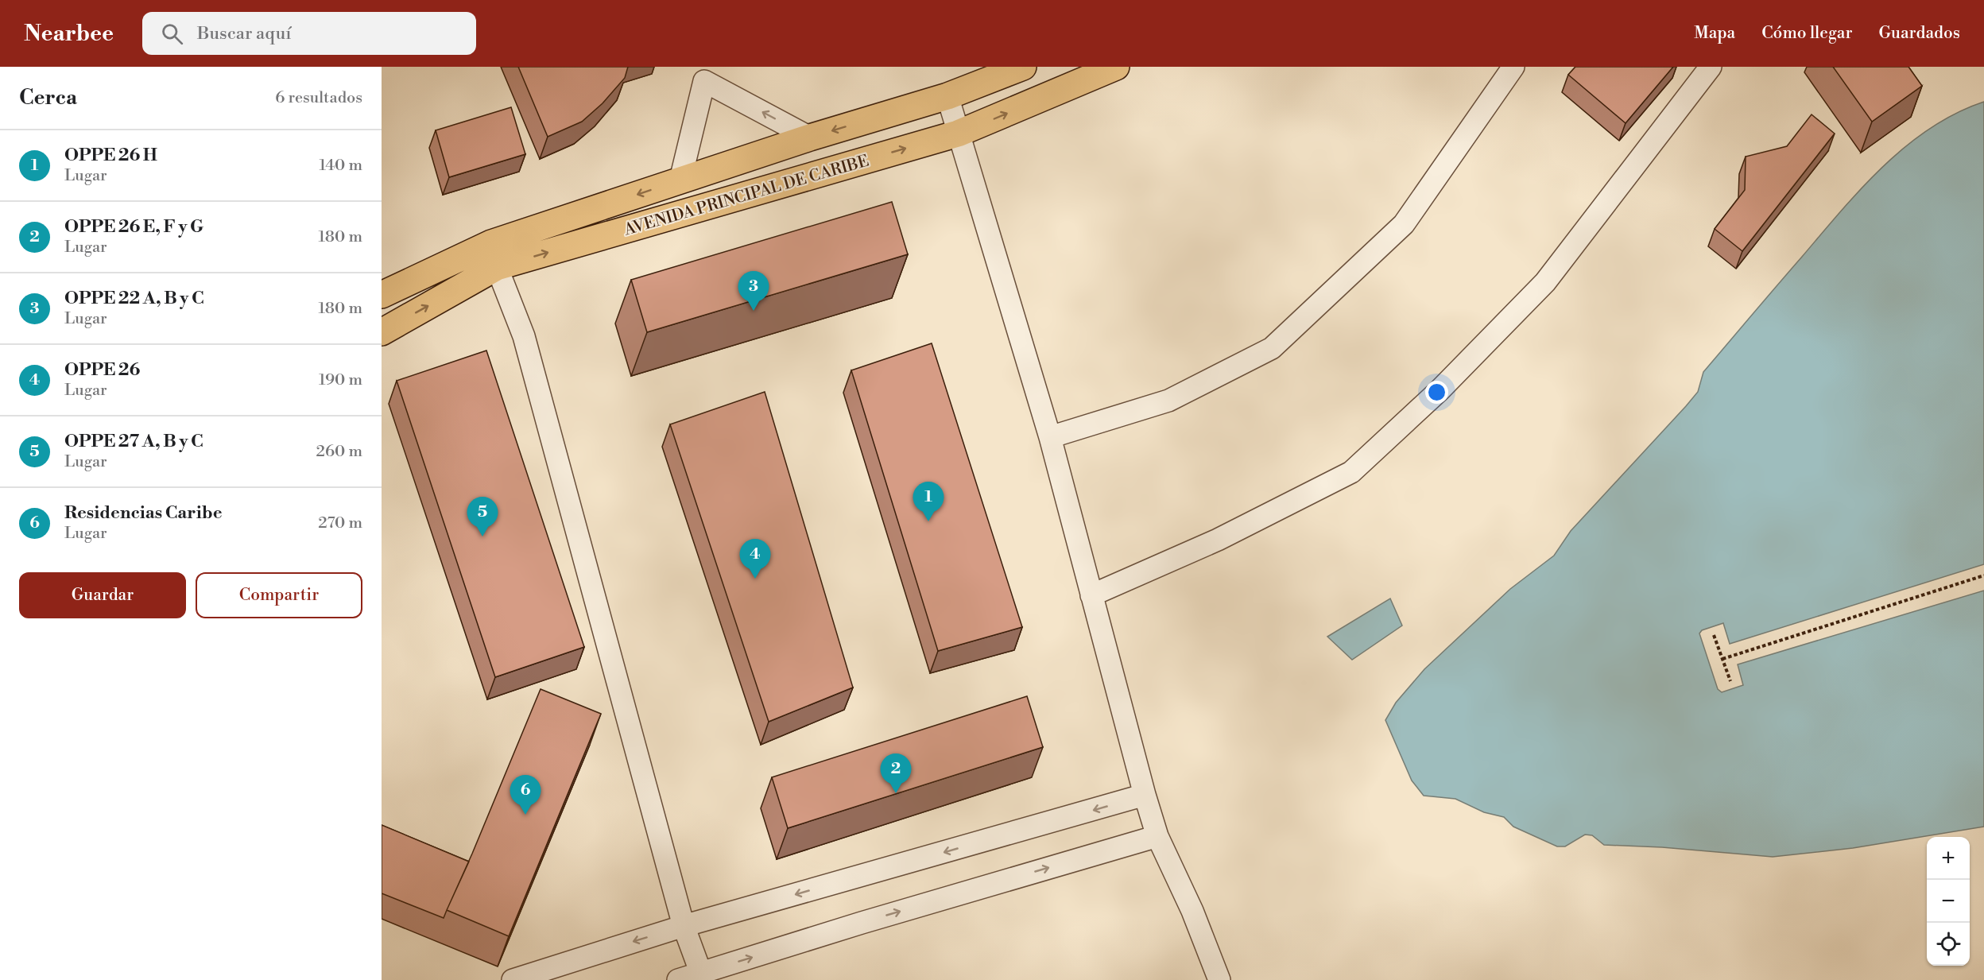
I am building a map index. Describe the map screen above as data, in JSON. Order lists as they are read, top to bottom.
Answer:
{
  "streets": {
    "main road": ["AVENIDA PRINCIPAL DE CARIBE"]
  },
  "page": {
    "header": "Nearbee",
    "search": "Buscar aquí",
    "nav": ["Mapa", "Cómo llegar", "Guardados"],
    "heading": ["Cerca", "6 resultados"],
    "list": [
      {
        "mark": "1",
        "name": "OPPE 26 H",
        "note": "Lugar",
        "value": "140 m"
      },
      {
        "mark": "2",
        "name": "OPPE 26 E, F y G",
        "note": "Lugar",
        "value": "180 m"
      },
      {
        "mark": "3",
        "name": "OPPE 22 A, B y C",
        "note": "Lugar",
        "value": "180 m"
      },
      {
        "mark": "4",
        "name": "OPPE 26",
        "note": "Lugar",
        "value": "190 m"
      },
      {
        "mark": "5",
        "name": "OPPE 27 A, B y C",
        "note": "Lugar",
        "value": "260 m"
      },
      {
        "mark": "6",
        "name": "Residencias Caribe",
        "note": "Lugar",
        "value": "270 m"
      }
    ],
    "pins": [
      "3",
      "1",
      "5",
      "4",
      "2",
      "6"
    ],
    "buttons": ["Guardar", "Compartir"],
    "map_buttons": ["+", "−"]
  }
}
